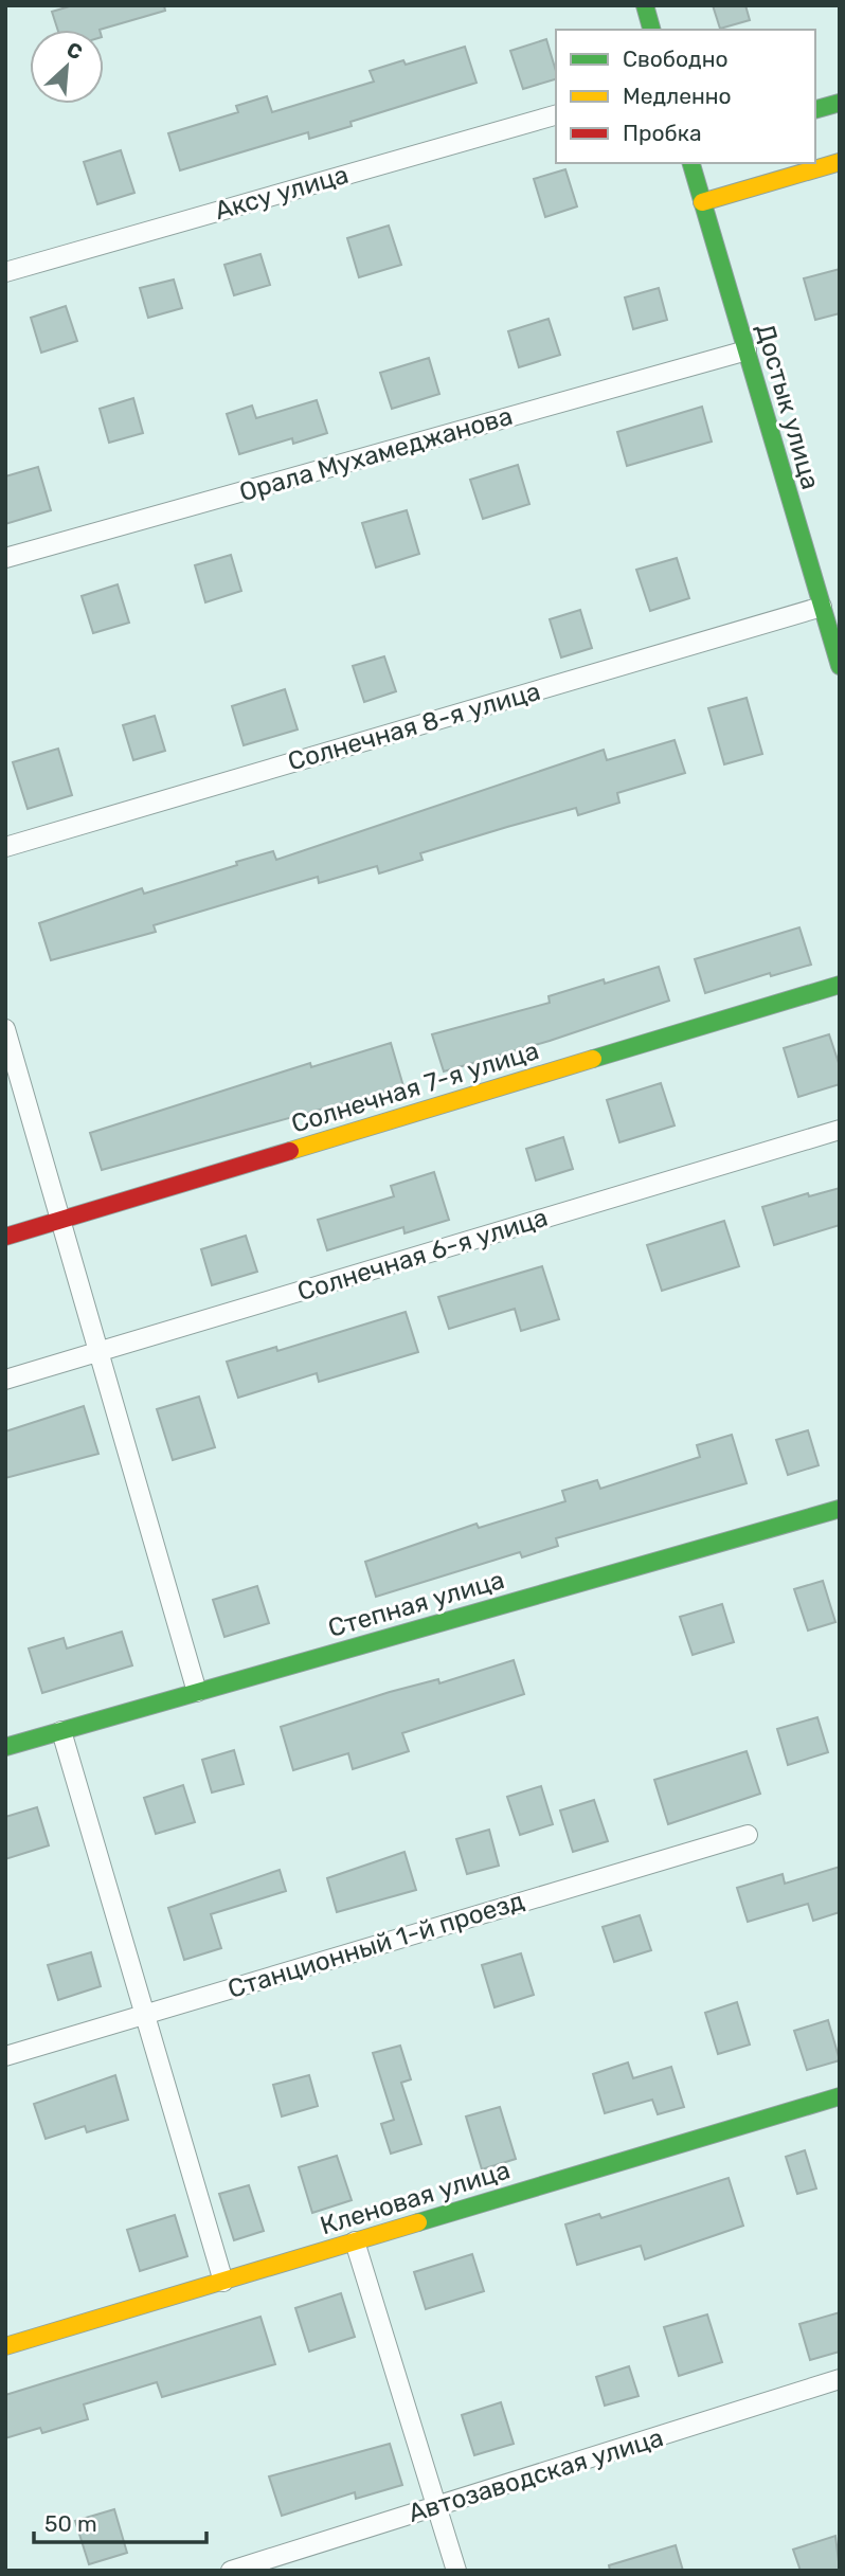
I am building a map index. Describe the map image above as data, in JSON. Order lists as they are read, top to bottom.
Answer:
{
  "streets": {
    "street": [
      "Аксу улица",
      "Достык улица",
      "Орала Мухамеджанова",
      "Солнечная 8-я улица",
      "Солнечная 7-я улица",
      "Солнечная 6-я улица",
      "Степная улица",
      "Станционный 1-й проезд",
      "Кленовая улица",
      "Автозаводская улица"
    ]
  },
  "crossings": [
    ["Достык улица", "Орала Мухамеджанова"],
    ["Достык улица", "Солнечная 8-я улица"]
  ],
  "legend": ["Свободно", "Медленно", "Пробка"],
  "scale_bar": "50 m",
  "north": "top right"
}
